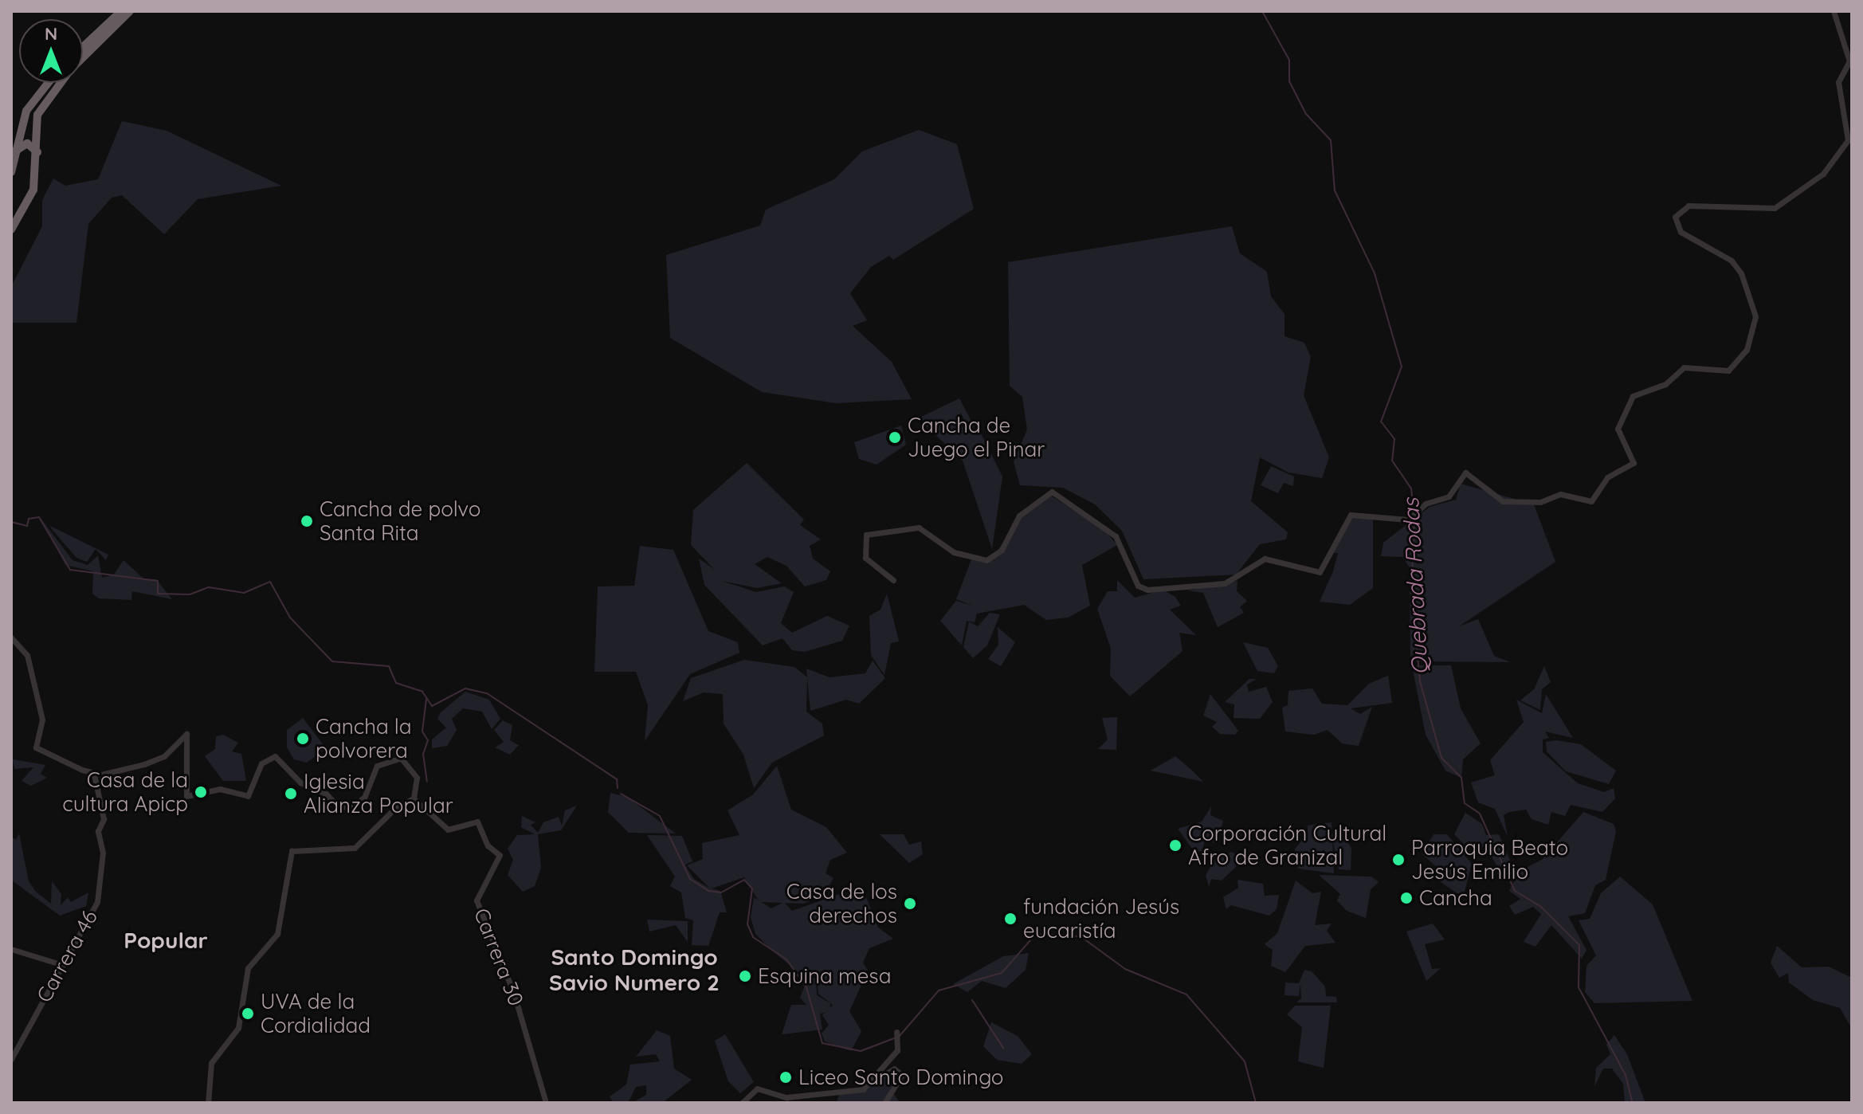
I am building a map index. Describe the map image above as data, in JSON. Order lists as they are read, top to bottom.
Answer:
{
  "streets": {
    "street": ["Carrera 46", "Carrera 30"]
  },
  "districts": ["Popular", "Santo Domingo Savio Numero 2"],
  "water": ["Quebrada Rodas"],
  "places": [
    "Cancha de Juego el Pinar",
    "Cancha de polvo Santa Rita",
    "Cancha la polvorera",
    "Casa de la cultura Apicp",
    "Iglesia Alianza Popular",
    "Corporación Cultural Afro de Granizal",
    "Parroquia Beato Jesús Emilio",
    "Cancha",
    "Casa de los derechos",
    "fundación Jesús eucaristía",
    "Esquina mesa",
    "UVA de la Cordialidad",
    "Liceo Santo Domingo"
  ],
  "north": "top"
}
